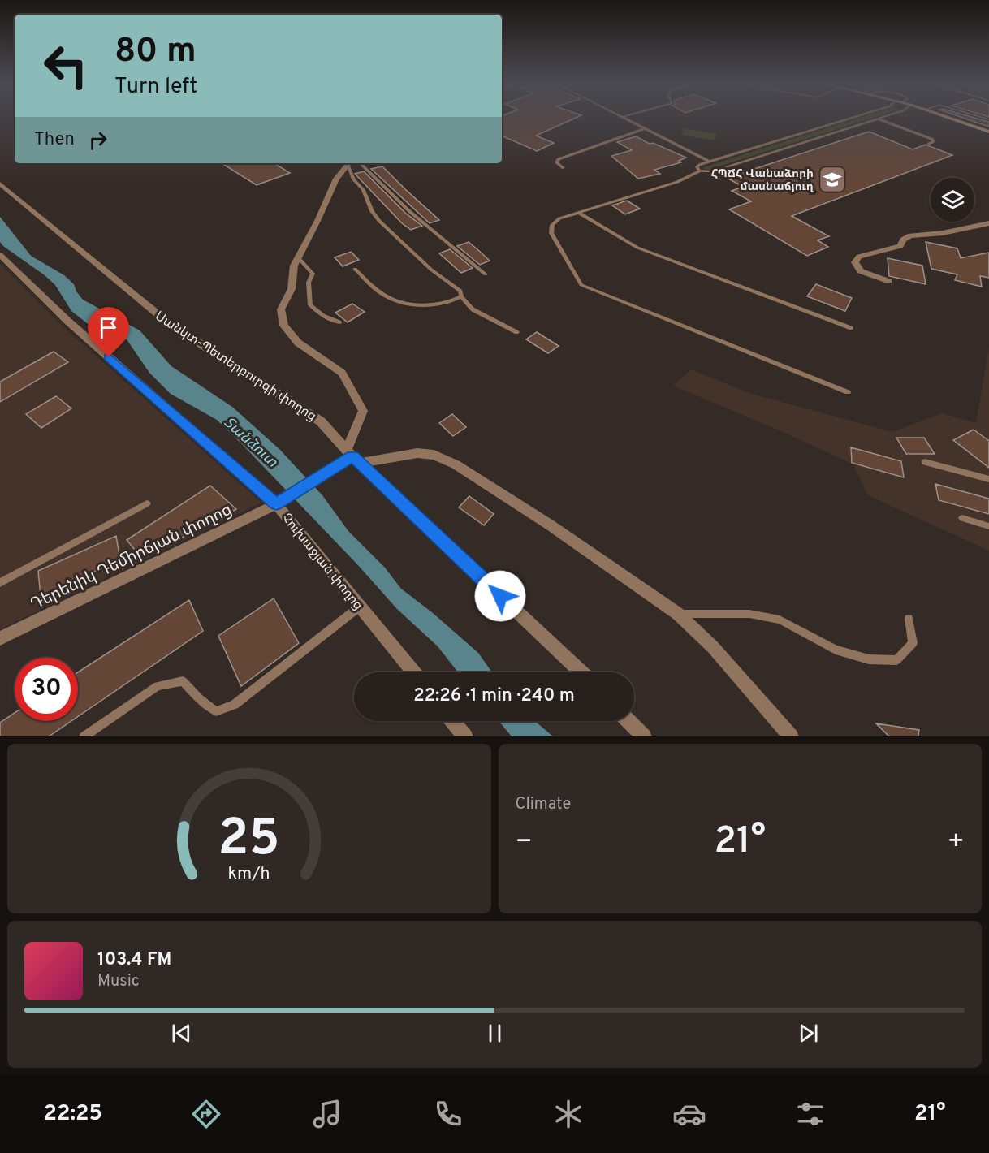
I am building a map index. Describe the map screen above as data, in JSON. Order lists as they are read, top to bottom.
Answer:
{
  "streets": {
    "street": ["Սանկտ-Պետերբուրգի փողոց", "Դերենիկ Դեմիրճյան փողոց", "Չուխաջյան փողոց"]
  },
  "crossings": [
    ["Սանկտ-Պետերբուրգի փողոց", "Դերենիկ Դեմիրճյան փողոց"],
    ["Դերենիկ Դեմիրճյան փողոց", "Չուխաջյան փողոց"]
  ],
  "water": ["Տանձուտ"],
  "places": {
    "school or university": ["ՀՊՃՀ Վանաձորի մասնաճյուղ"]
  },
  "page": {
    "turn": ["80 m", "Turn left"],
    "then": "Then",
    "limit": "30",
    "trip": "22:26 · 1 min · 240 m",
    "tile": "Climate",
    "heat": ["−", "21°", "+"],
    "song": ["103.4 FM", "Music"],
    "tabs": ["22:25", "21°"],
    "gauge": ["25", "km/h"]
  }
}
